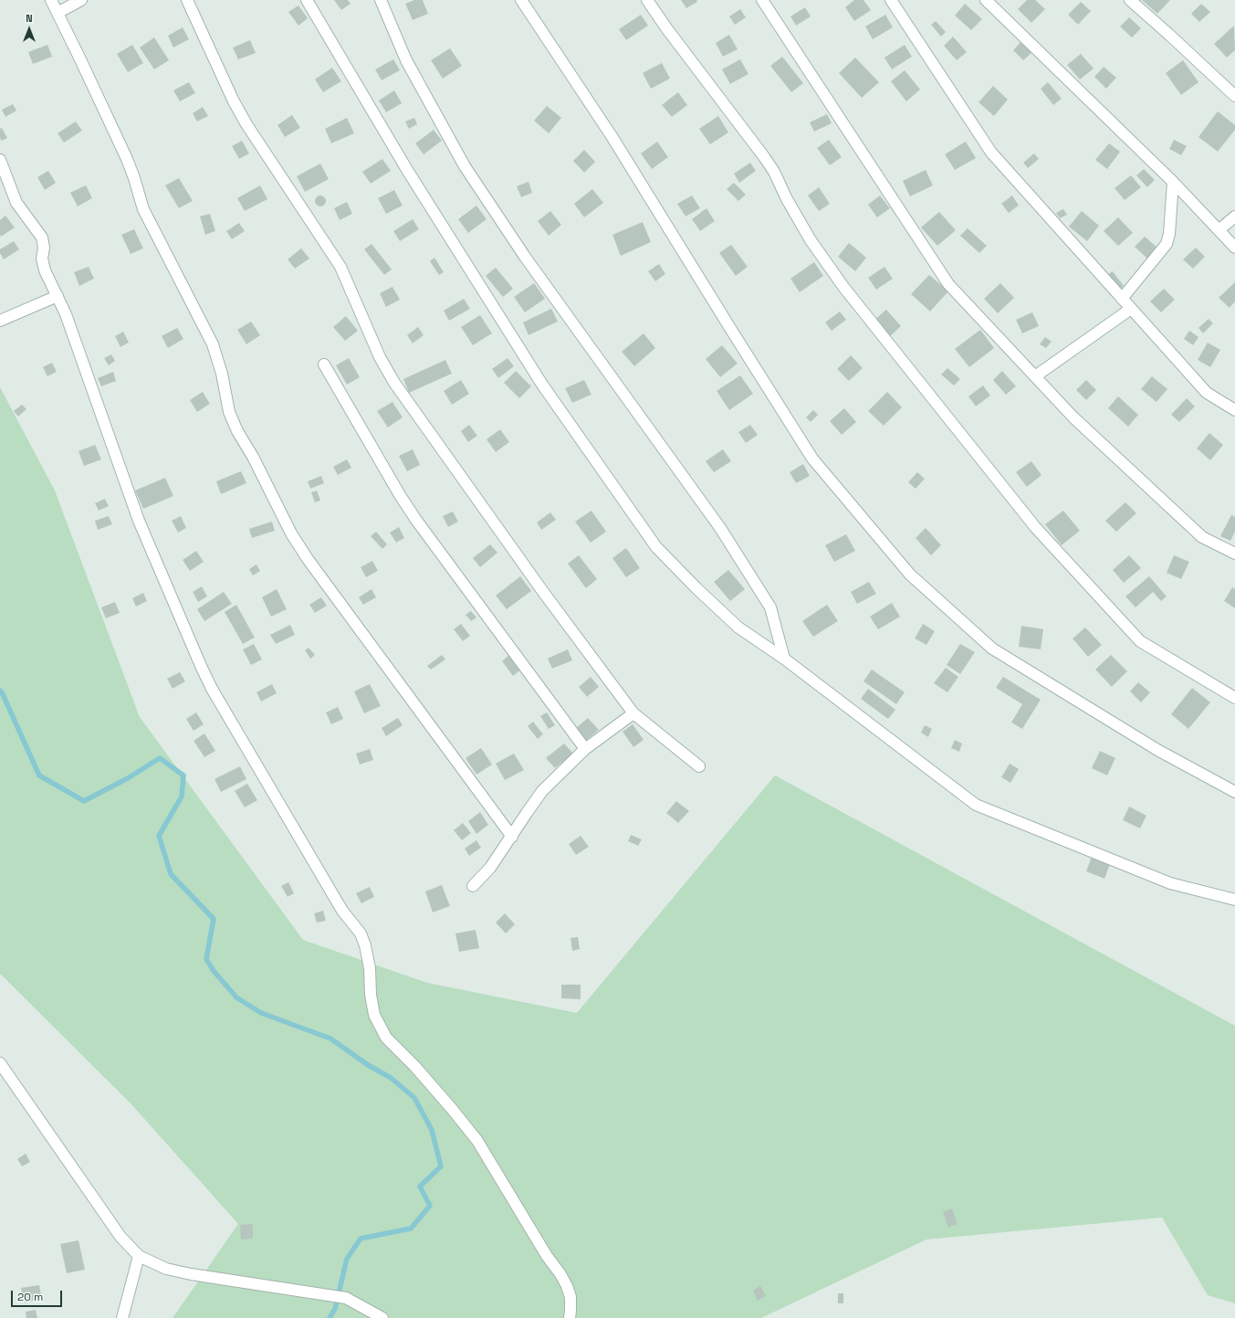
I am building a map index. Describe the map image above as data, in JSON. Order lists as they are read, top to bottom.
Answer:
{
  "scale_bar": "20 m",
  "north": "top"
}
